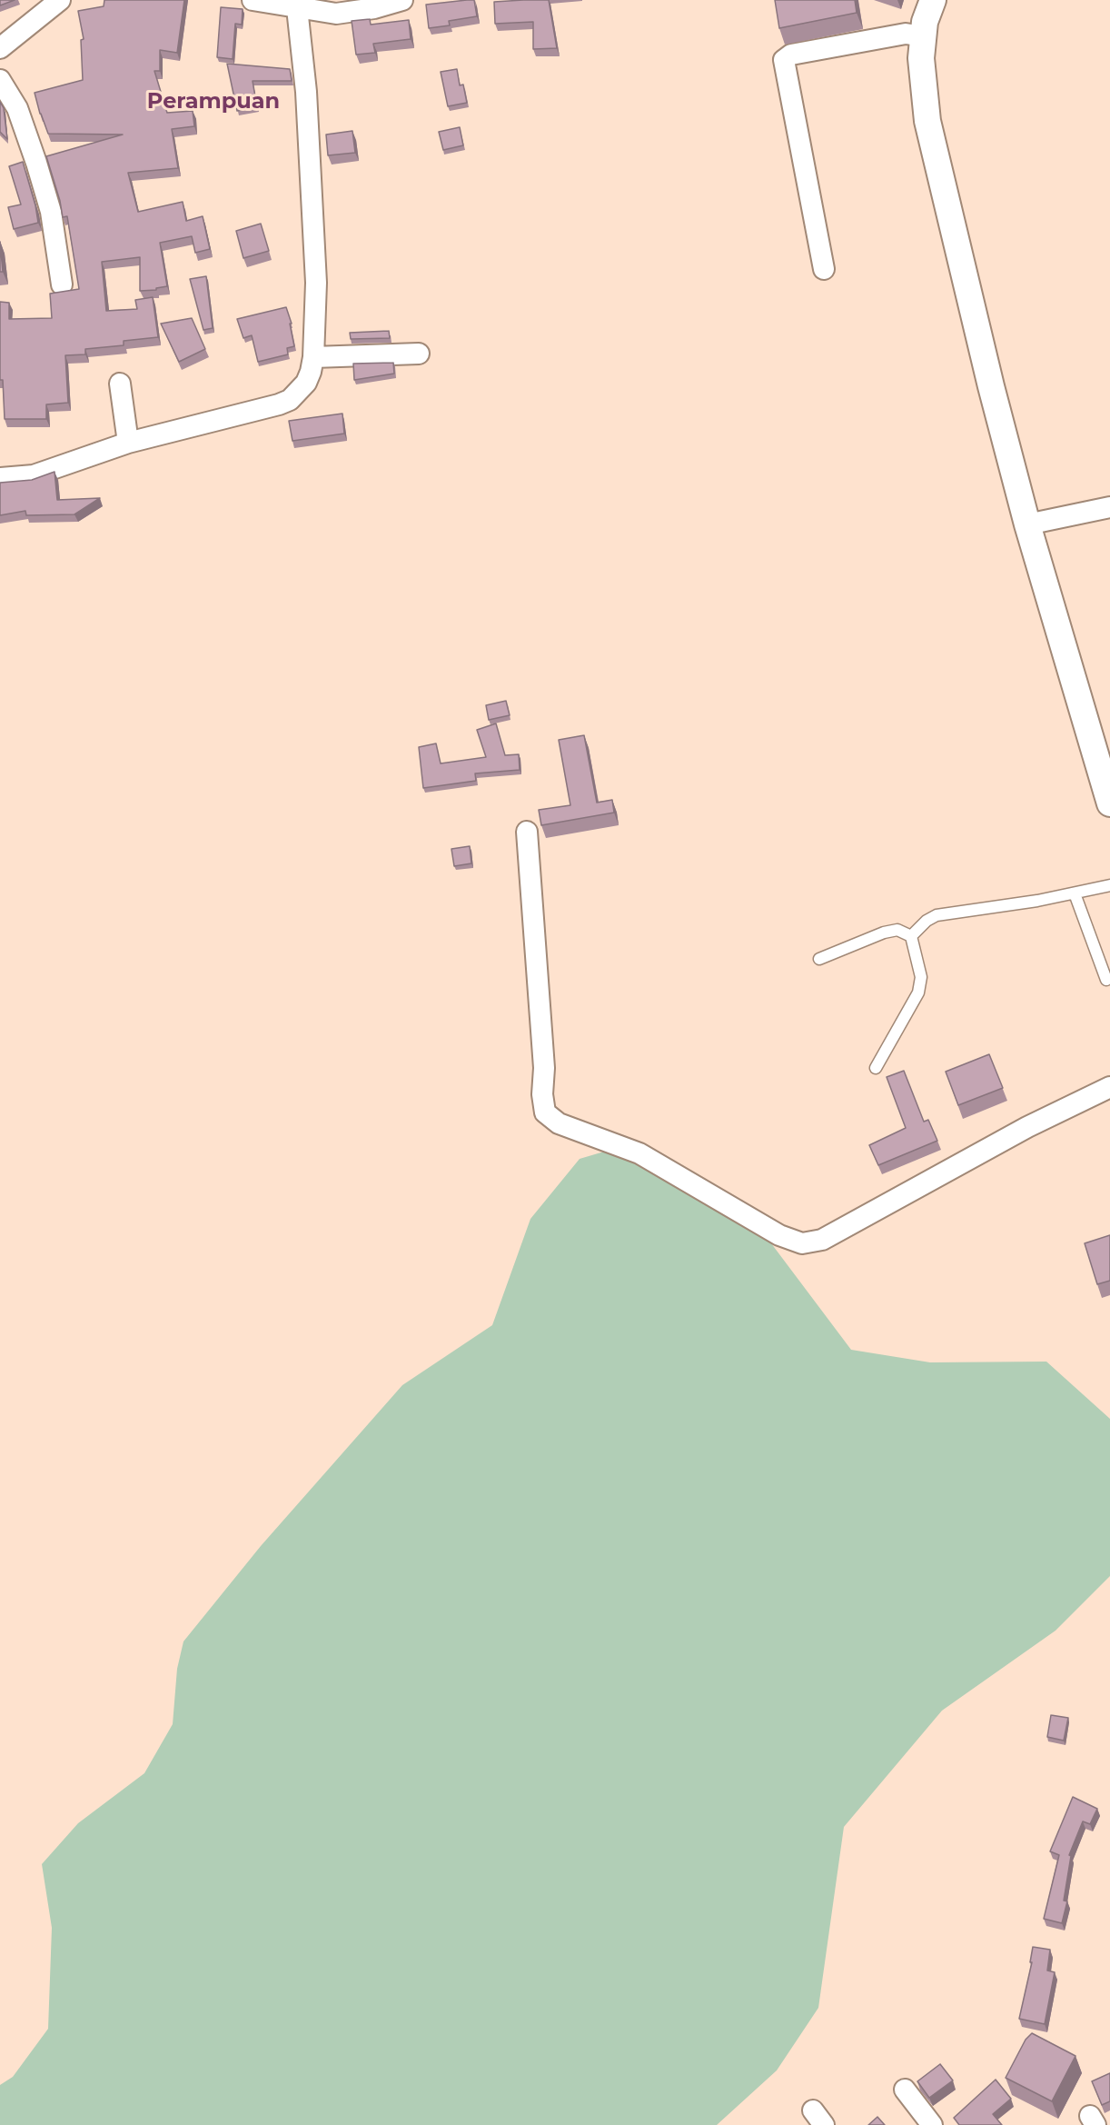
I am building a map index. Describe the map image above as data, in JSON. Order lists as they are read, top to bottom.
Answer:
{
  "districts": ["Perampuan"]
}
